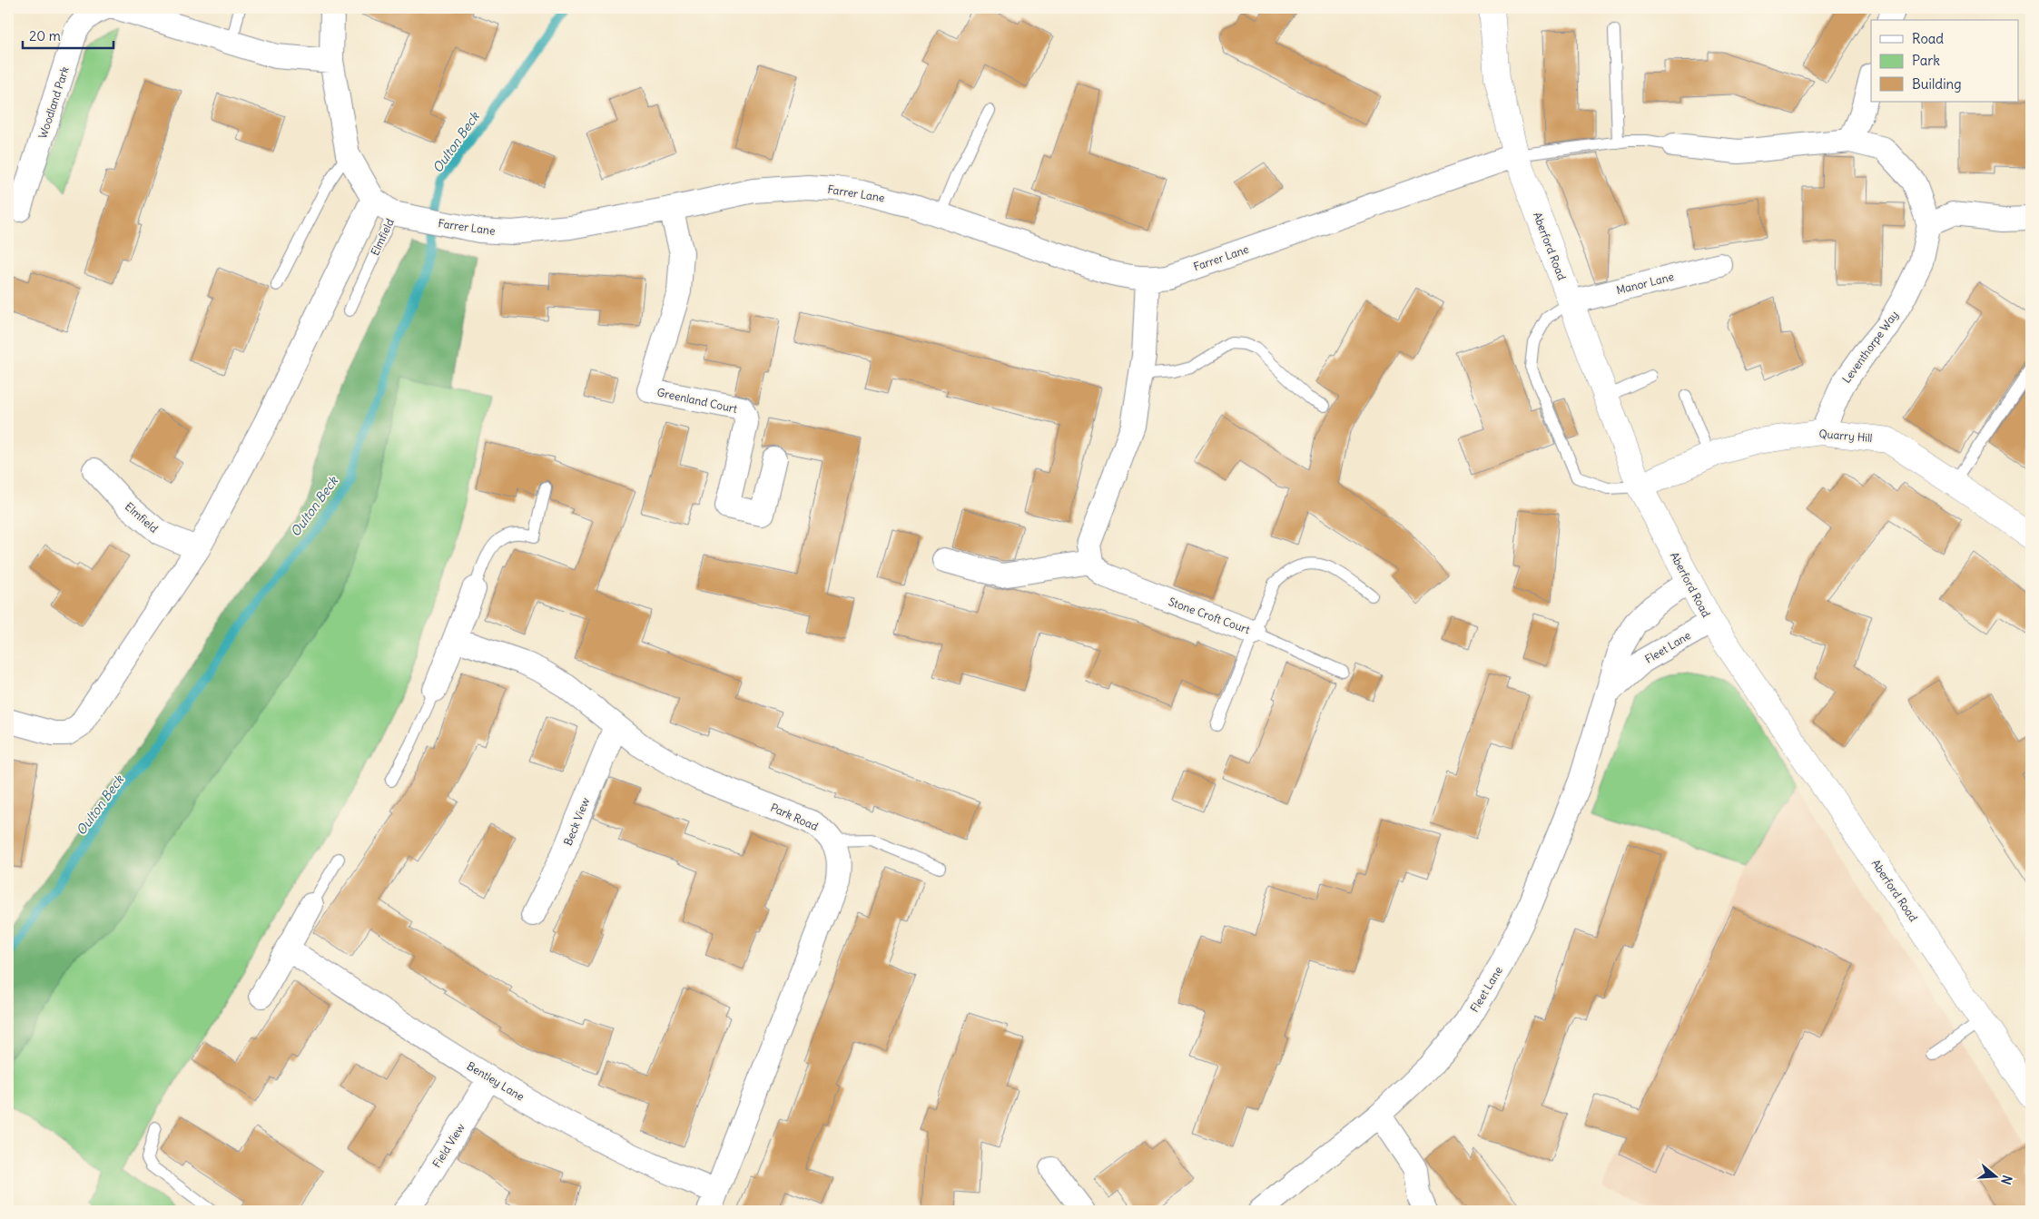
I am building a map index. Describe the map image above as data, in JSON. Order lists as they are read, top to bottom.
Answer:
{
  "streets": {
    "main road": ["Aberford Road", "Quarry Hill"],
    "street": [
      "Woodland Park",
      "Farrer Lane",
      "Elmfield",
      "Manor Lane",
      "Leventhorpe Way",
      "Greenland Court",
      "Stone Croft Court",
      "Fleet Lane",
      "Park Road",
      "Beck View",
      "Bentley Lane",
      "Field View"
    ]
  },
  "crossings": [
    ["Farrer Lane", "Elmfield"],
    ["Farrer Lane", "Aberford Road"],
    ["Farrer Lane", "Greenland Court"],
    ["Aberford Road", "Manor Lane"],
    ["Aberford Road", "Quarry Hill"],
    ["Aberford Road", "Fleet Lane"],
    ["Leventhorpe Way", "Quarry Hill"],
    ["Park Road", "Beck View"],
    ["Park Road", "Bentley Lane"],
    ["Bentley Lane", "Field View"]
  ],
  "water": ["Oulton Beck"],
  "legend": ["Road", "Park", "Building"],
  "scale_bar": "20 m",
  "north": "right"
}
